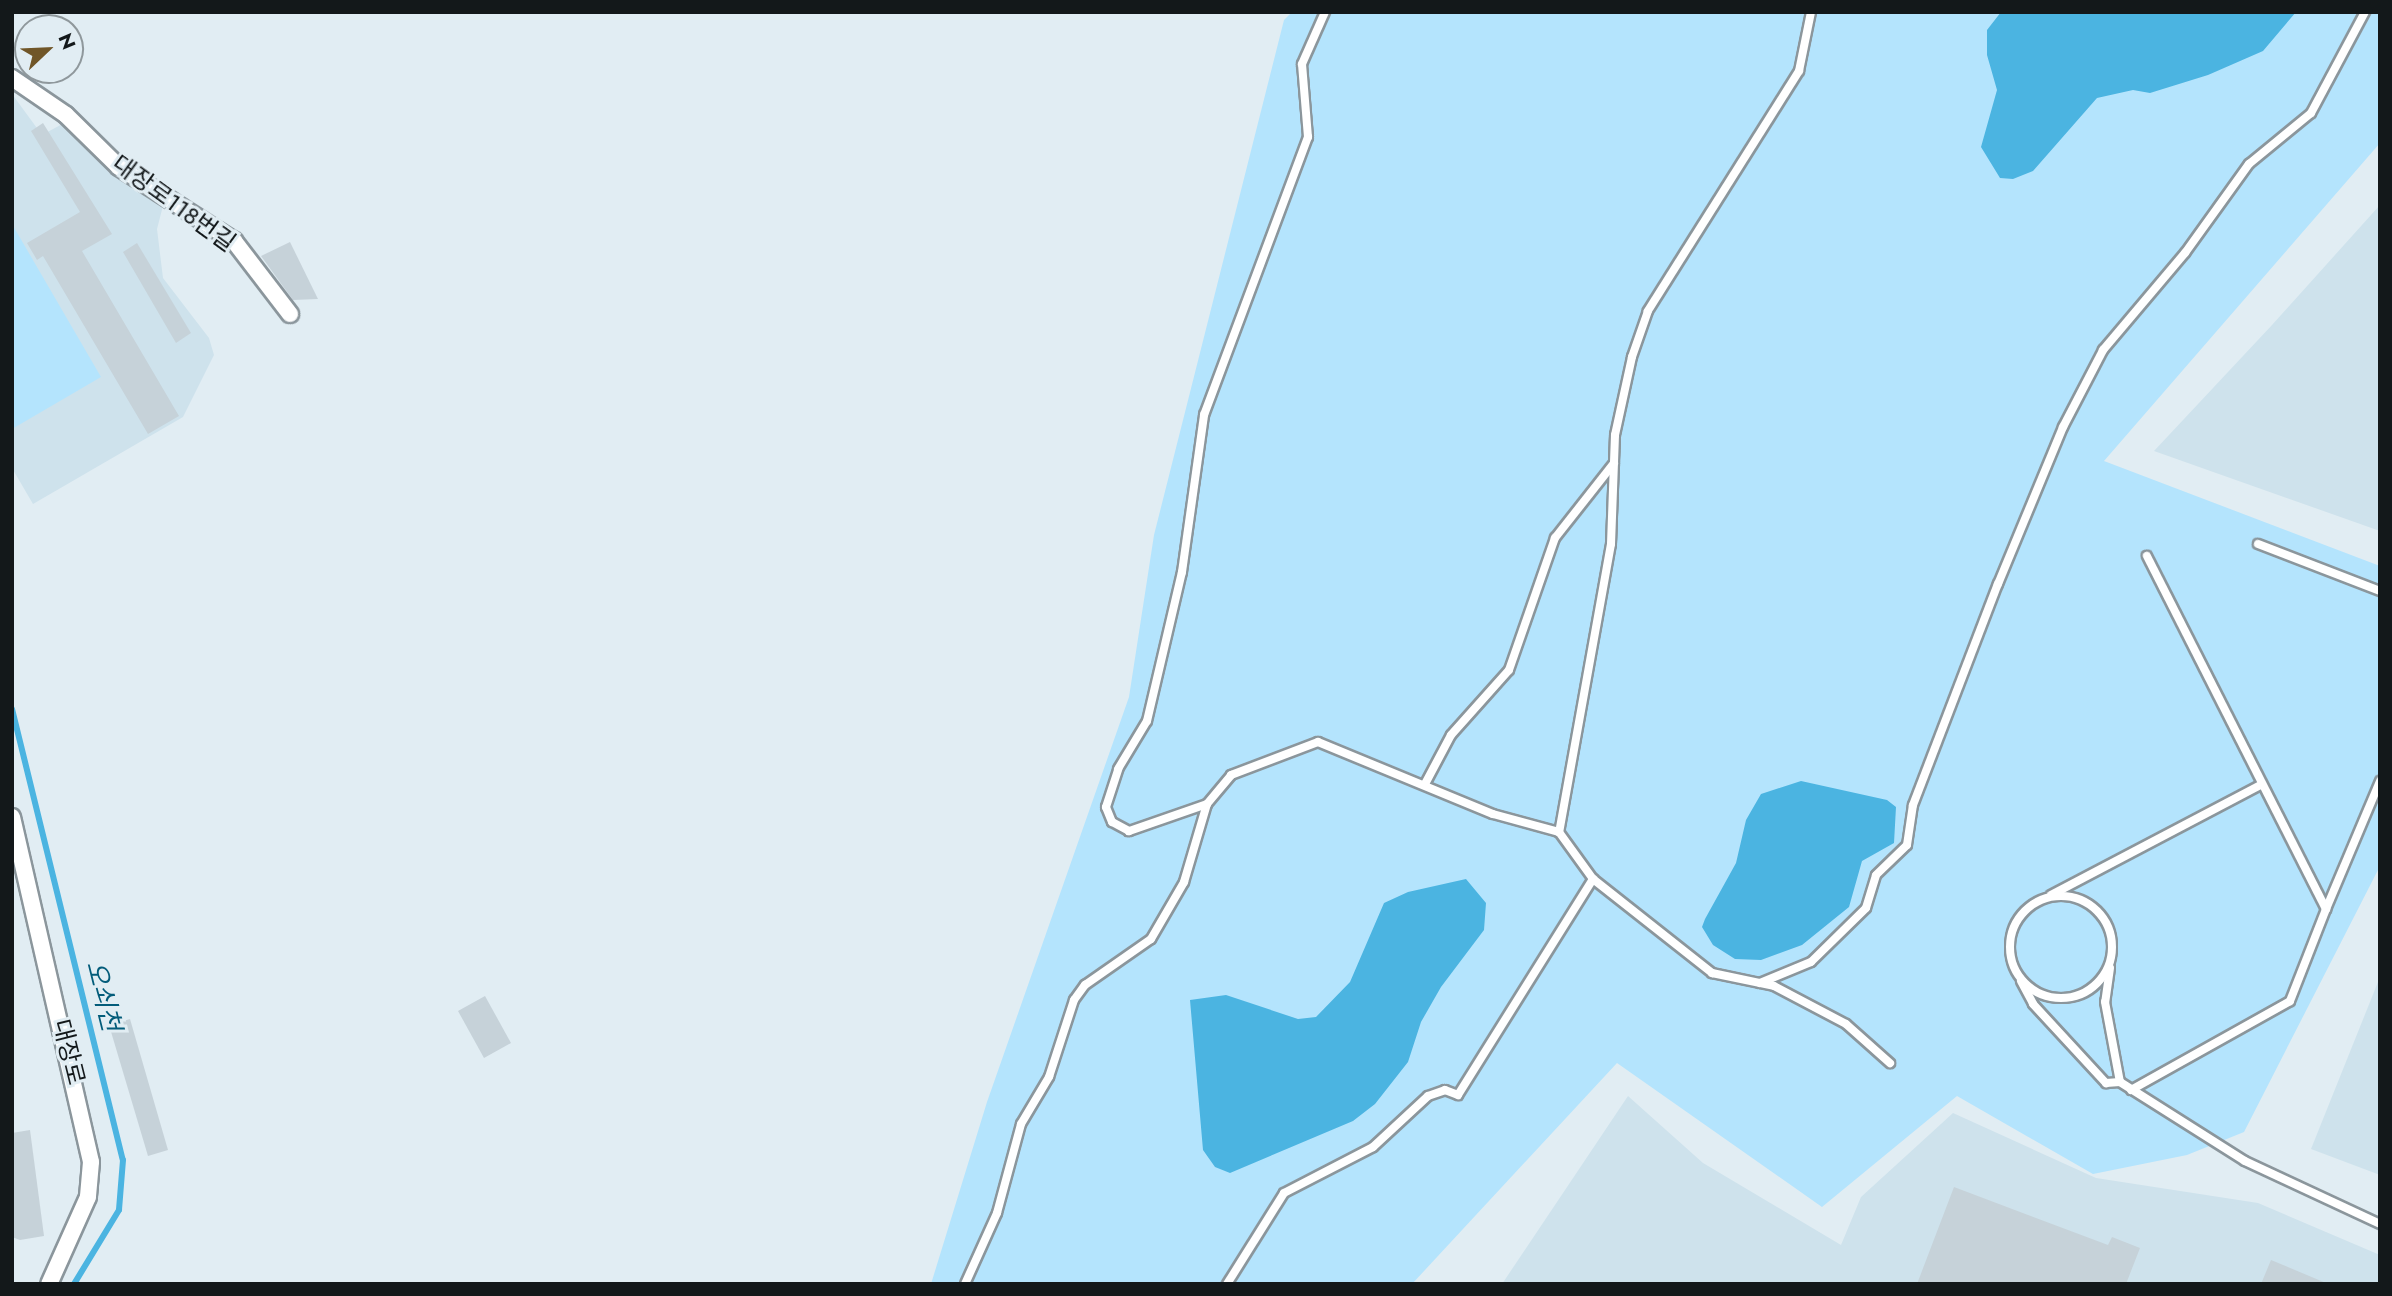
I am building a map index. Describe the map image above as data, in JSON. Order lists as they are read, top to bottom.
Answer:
{
  "streets": {
    "street": ["대장로118번길", "대장로"]
  },
  "water": ["오쇠천"],
  "north": "top right"
}
